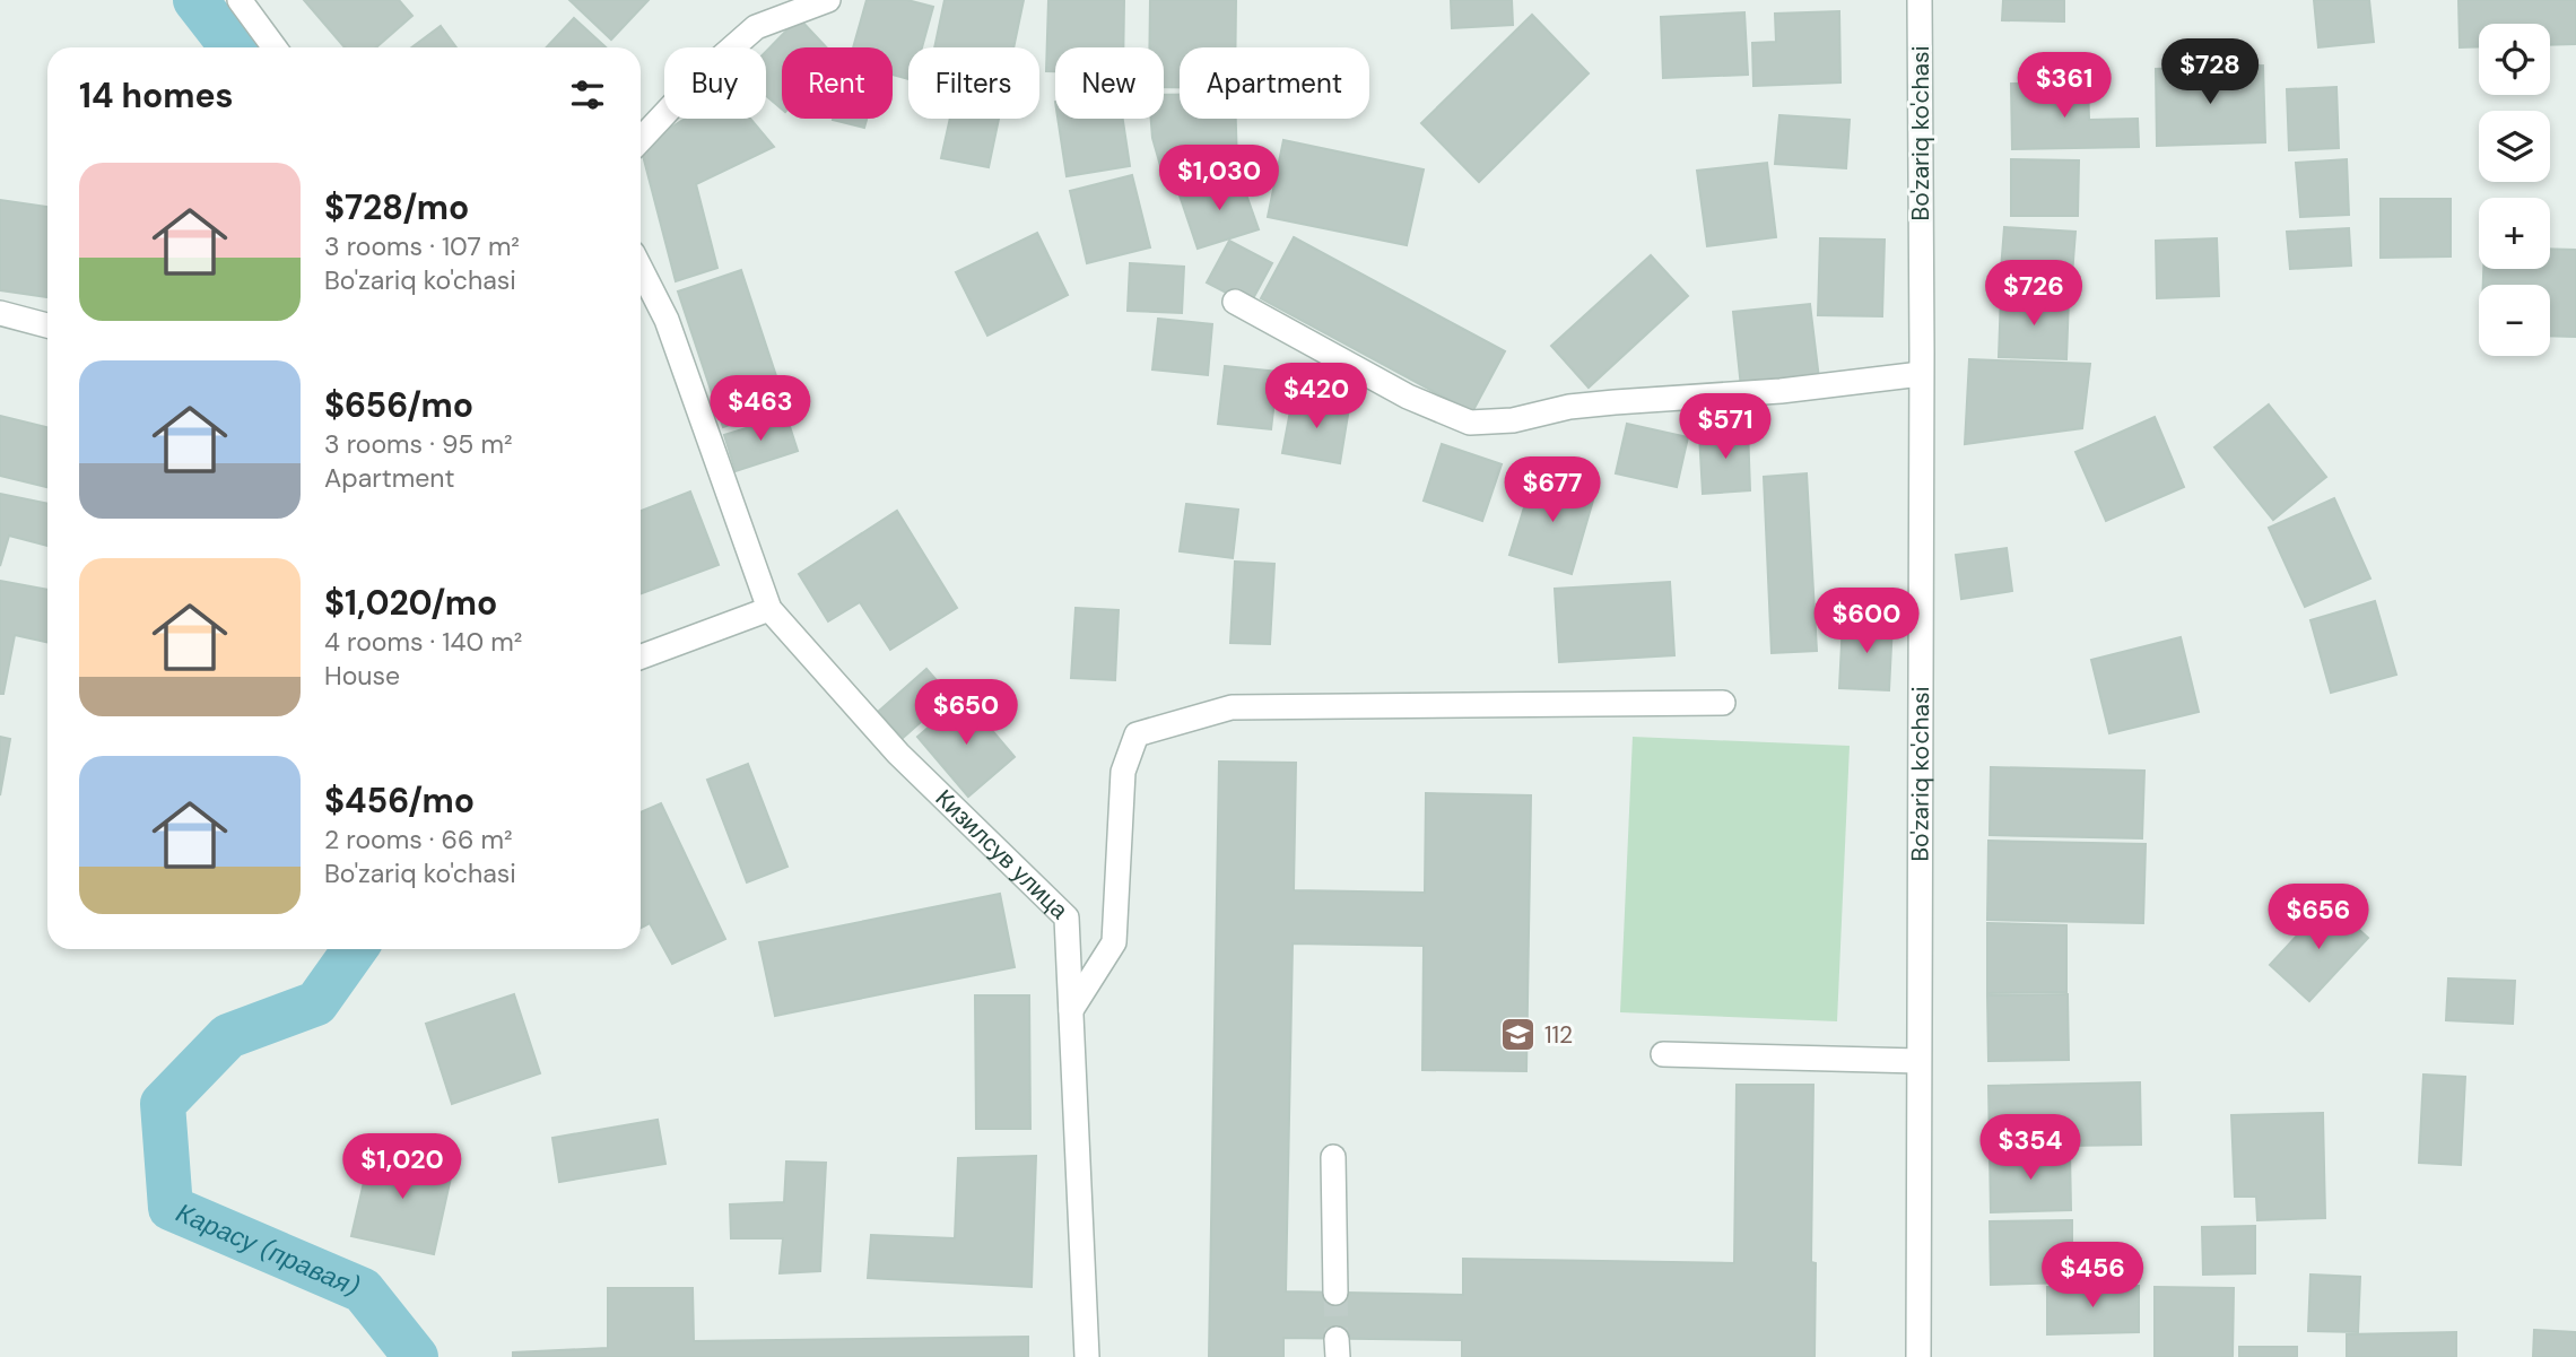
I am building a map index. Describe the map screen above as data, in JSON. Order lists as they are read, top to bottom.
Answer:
{
  "streets": {
    "street": ["Bo'zariq ko'chasi", "Кизилсув улица"]
  },
  "water": ["Карасу (правая)"],
  "places": {
    "school or university": ["112"]
  },
  "page": {
    "map_buttons": ["+", "−"],
    "price": [
      "$728",
      "$361",
      "$1,030",
      "$726",
      "$420",
      "$463",
      "$571",
      "$677",
      "$600",
      "$650",
      "$656",
      "$354",
      "$1,020",
      "$456"
    ],
    "chip": [
      "Buy",
      "Rent",
      "Filters",
      "New",
      "Apartment"
    ],
    "heading": "14 homes",
    "list": [
      {
        "name": "$728/mo",
        "note": "3 rooms · 107 m² · Bo'zariq ko'chasi"
      },
      {
        "name": "$656/mo",
        "note": "3 rooms · 95 m² · Apartment"
      },
      {
        "name": "$1,020/mo",
        "note": "4 rooms · 140 m² · House"
      },
      {
        "name": "$456/mo",
        "note": "2 rooms · 66 m² · Bo'zariq ko'chasi"
      }
    ]
  }
}
